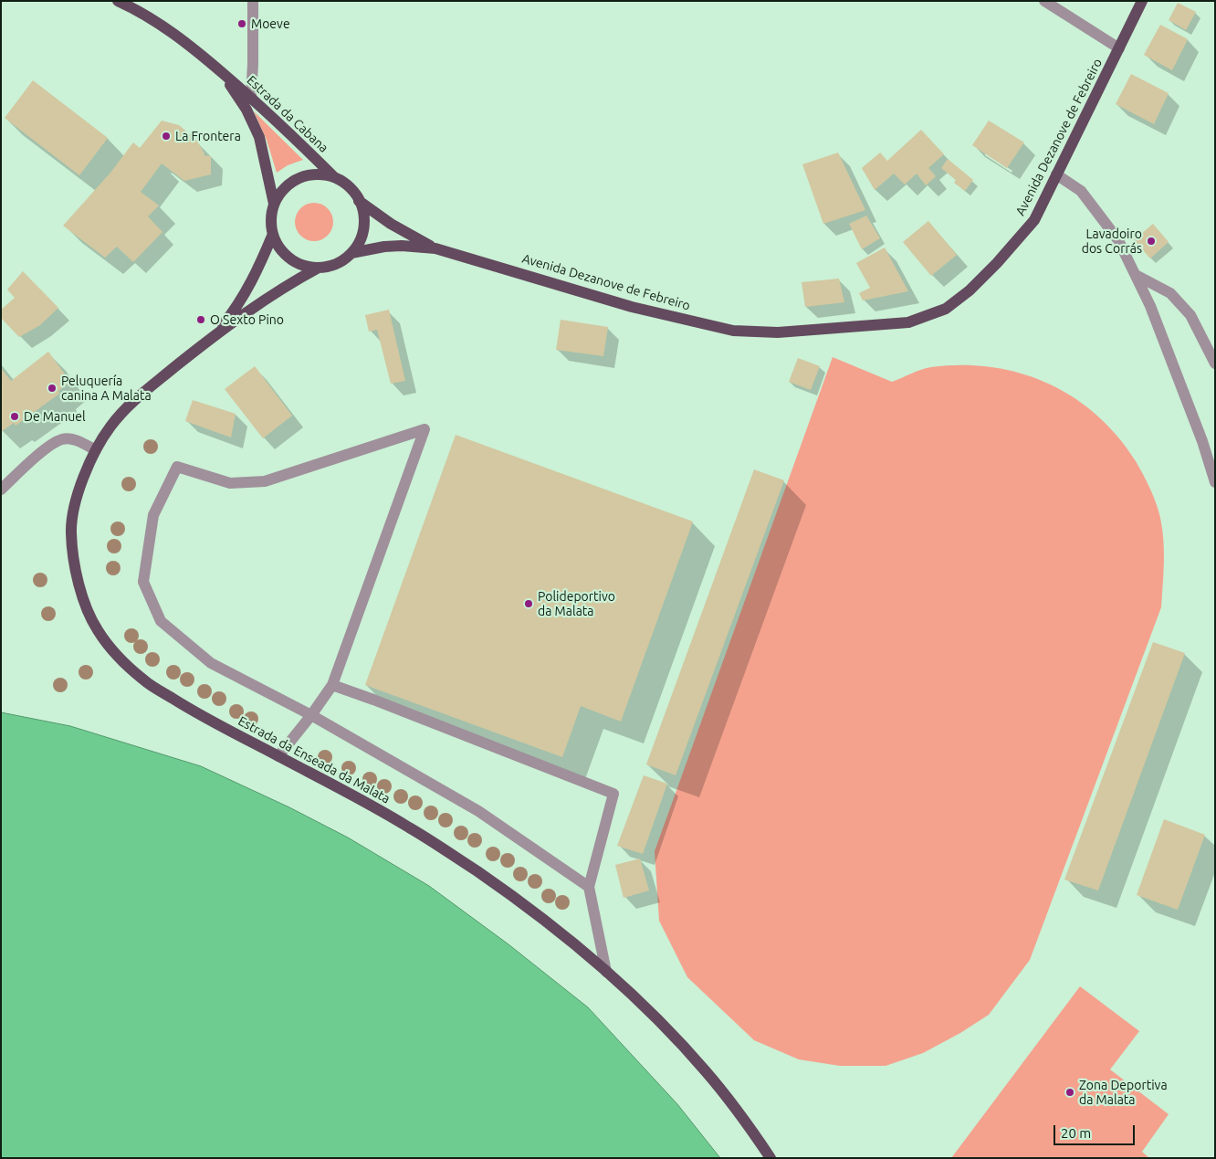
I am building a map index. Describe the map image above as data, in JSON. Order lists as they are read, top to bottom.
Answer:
{
  "streets": {
    "main road": ["Estrada da Cabana", "Avenida Dezanove de Febreiro", "Estrada da Enseada da Malata"]
  },
  "crossings": [
    ["Estrada da Cabana", "Avenida Dezanove de Febreiro"],
    ["Estrada da Cabana", "Estrada da Enseada da Malata"],
    ["Avenida Dezanove de Febreiro", "Estrada da Enseada da Malata"]
  ],
  "places": [
    "Moeve",
    "La Frontera",
    "Lavadoiro dos Corrás",
    "O Sexto Pino",
    "Peluquería canina A Malata",
    "De Manuel",
    "Polideportivo da Malata",
    "Zona Deportiva da Malata"
  ],
  "scale_bar": "20 m"
}
